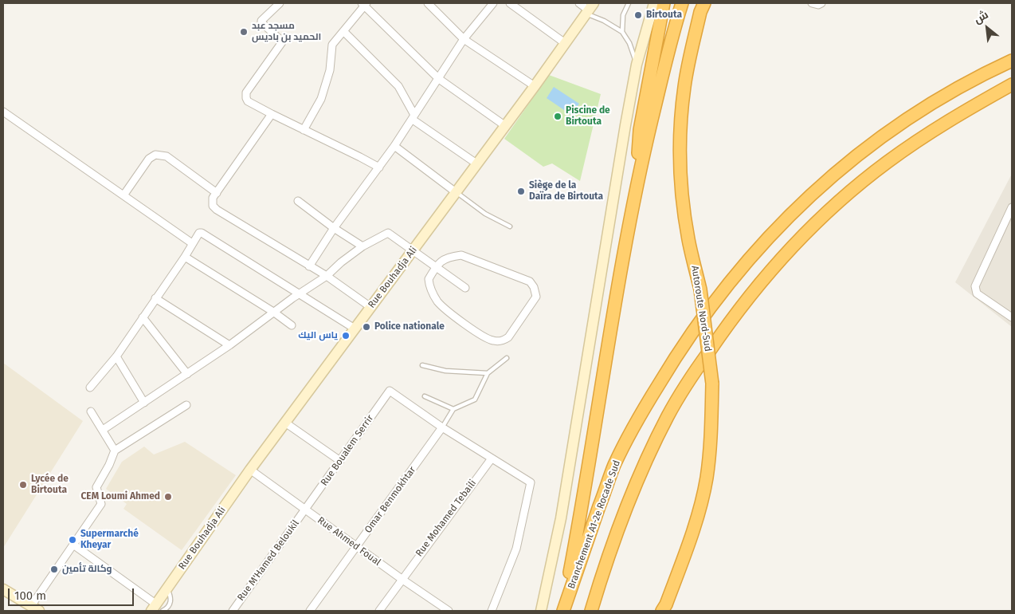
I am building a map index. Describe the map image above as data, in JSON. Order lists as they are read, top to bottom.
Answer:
{
  "streets": {
    "highway": ["Autoroute Nord-Sud", "Branchement A1-2e Rocade Sud"],
    "main road": ["Rue Bouhadja Ali"],
    "street": [
      "Rue Boualem Serrir",
      "Omar Benmokhtar",
      "Rue Mohamed Tebaili",
      "Rue Ahmed Foual",
      "Rue M'Hamed Beloukil"
    ]
  },
  "crossings": [
    ["Rue Bouhadja Ali", "Rue Ahmed Foual"],
    ["Rue Boualem Serrir", "Omar Benmokhtar"],
    ["Rue Boualem Serrir", "Rue Ahmed Foual"],
    ["Rue Boualem Serrir", "Rue M'Hamed Beloukil"],
    ["Omar Benmokhtar", "Rue Ahmed Foual"],
    ["Rue Mohamed Tebaili", "Rue Ahmed Foual"],
    ["Rue Ahmed Foual", "Rue M'Hamed Beloukil"]
  ],
  "places": [
    "Birtouta",
    "مسجد عبد الحميد بن باديس",
    "Piscine de Birtouta",
    "Siège de la Daïra de Birtouta",
    "Police nationale",
    "ياس اليك",
    "Lycée de Birtouta",
    "CEM Loumi Ahmed",
    "Supermarché Kheyar",
    "وكالة تأمين"
  ],
  "scale_bar": "100 m",
  "north": "top left"
}
